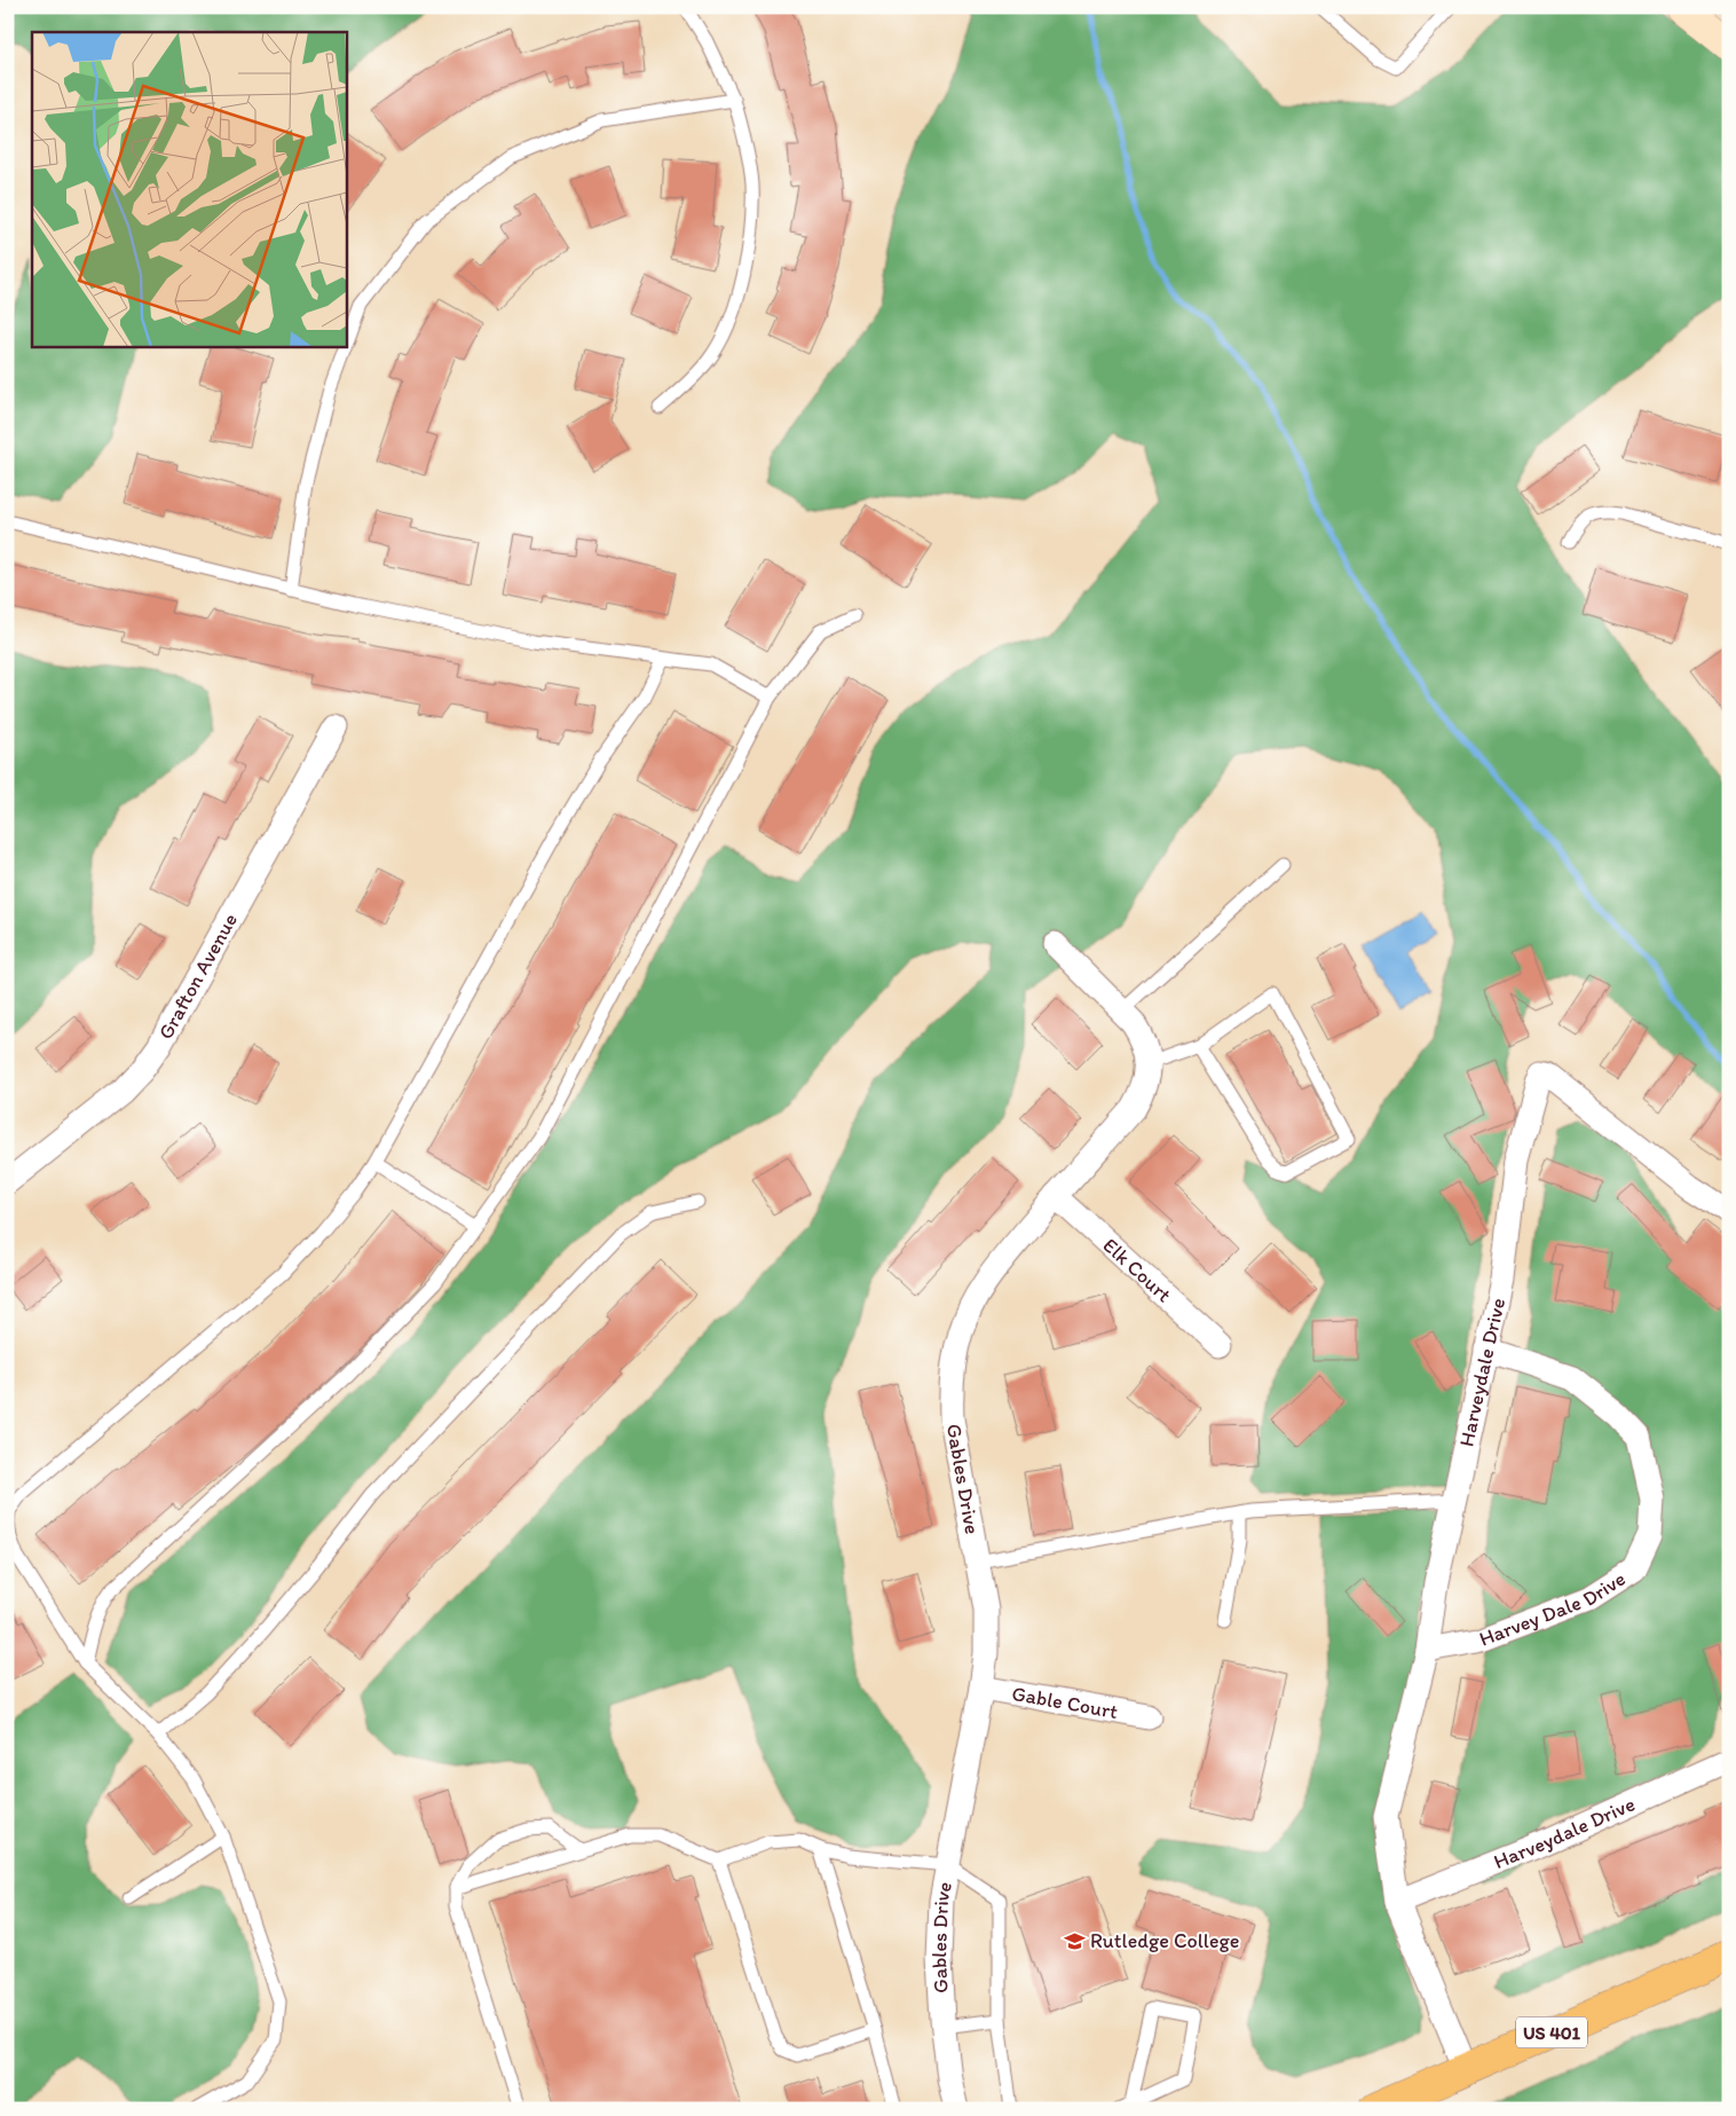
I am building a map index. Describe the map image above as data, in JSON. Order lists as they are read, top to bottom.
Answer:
{
  "streets": {
    "main road": ["US 401"],
    "street": [
      "Grafton Avenue",
      "Elk Court",
      "Harveydale Drive",
      "Gables Drive",
      "Harvey Dale Drive",
      "Gable Court"
    ]
  },
  "crossings": [
    ["Elk Court", "Gables Drive"],
    ["Harveydale Drive", "Harvey Dale Drive"],
    ["Harveydale Drive", "US 401"],
    ["Gables Drive", "Gable Court"]
  ],
  "places": {
    "school or university": ["Rutledge College"]
  }
}
